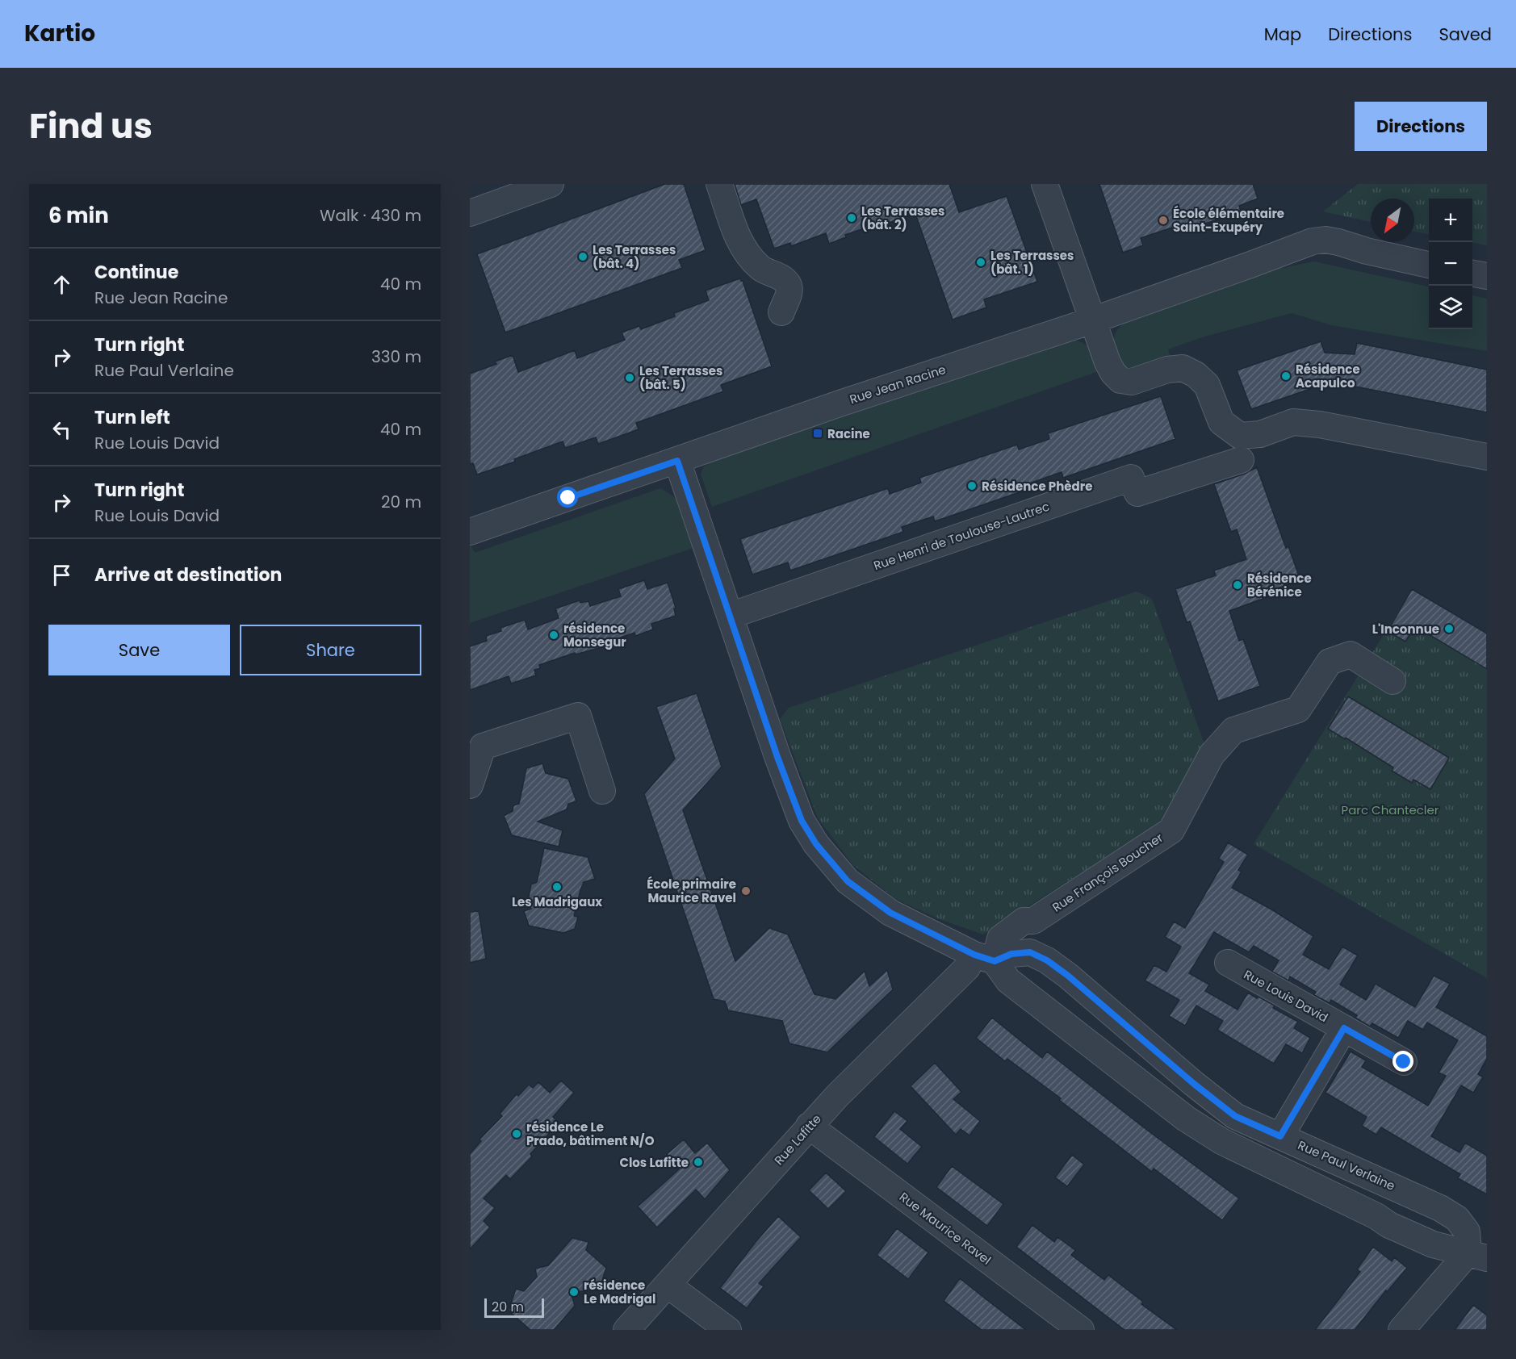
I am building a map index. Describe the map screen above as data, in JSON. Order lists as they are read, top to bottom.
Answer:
{
  "streets": {
    "street": [
      "Rue Jean Racine",
      "Rue Henri de Toulouse-Lautrec",
      "Rue François Boucher",
      "Rue Louis David",
      "Rue Lafitte",
      "Rue Paul Verlaine",
      "Rue Maurice Ravel"
    ]
  },
  "crossings": [
    ["Rue François Boucher", "Rue Lafitte"],
    ["Rue Lafitte", "Rue Maurice Ravel"]
  ],
  "parks": ["Parc Chantecler"],
  "places": {
    "other": [
      "Les Terrasses (bât. 2)",
      "École élémentaire Saint-Exupéry",
      "Les Terrasses (bât. 4)",
      "Les Terrasses (bât. 1)",
      "Résidence Acapulco",
      "Les Terrasses (bât. 5)",
      "Résidence Phèdre",
      "Résidence Bérénice",
      "L'Inconnue",
      "résidence Monsegur",
      "Les Madrigaux",
      "École primaire Maurice Ravel",
      "résidence Le Prado, bâtiment N/O",
      "Clos Lafitte",
      "résidence Le Madrigal"
    ],
    "transit": ["Racine"]
  },
  "scale_bar": "20 m",
  "north": "bottom left",
  "page": {
    "header": "Kartio",
    "nav": ["Map", "Directions", "Saved"],
    "title": "Find us",
    "buttons": [
      "Directions",
      ["Save", "Share"]
    ],
    "heading": ["6 min", "Walk · 430 m"],
    "map_buttons": ["+", "−"],
    "list": [
      ["Continue", "Rue Jean Racine", "40 m"],
      ["Turn right", "Rue Paul Verlaine", "330 m"],
      ["Turn left", "Rue Louis David", "40 m"],
      ["Turn right", "Rue Louis David", "20 m"],
      "Arrive at destination"
    ],
    "scale": "20 m"
  }
}
